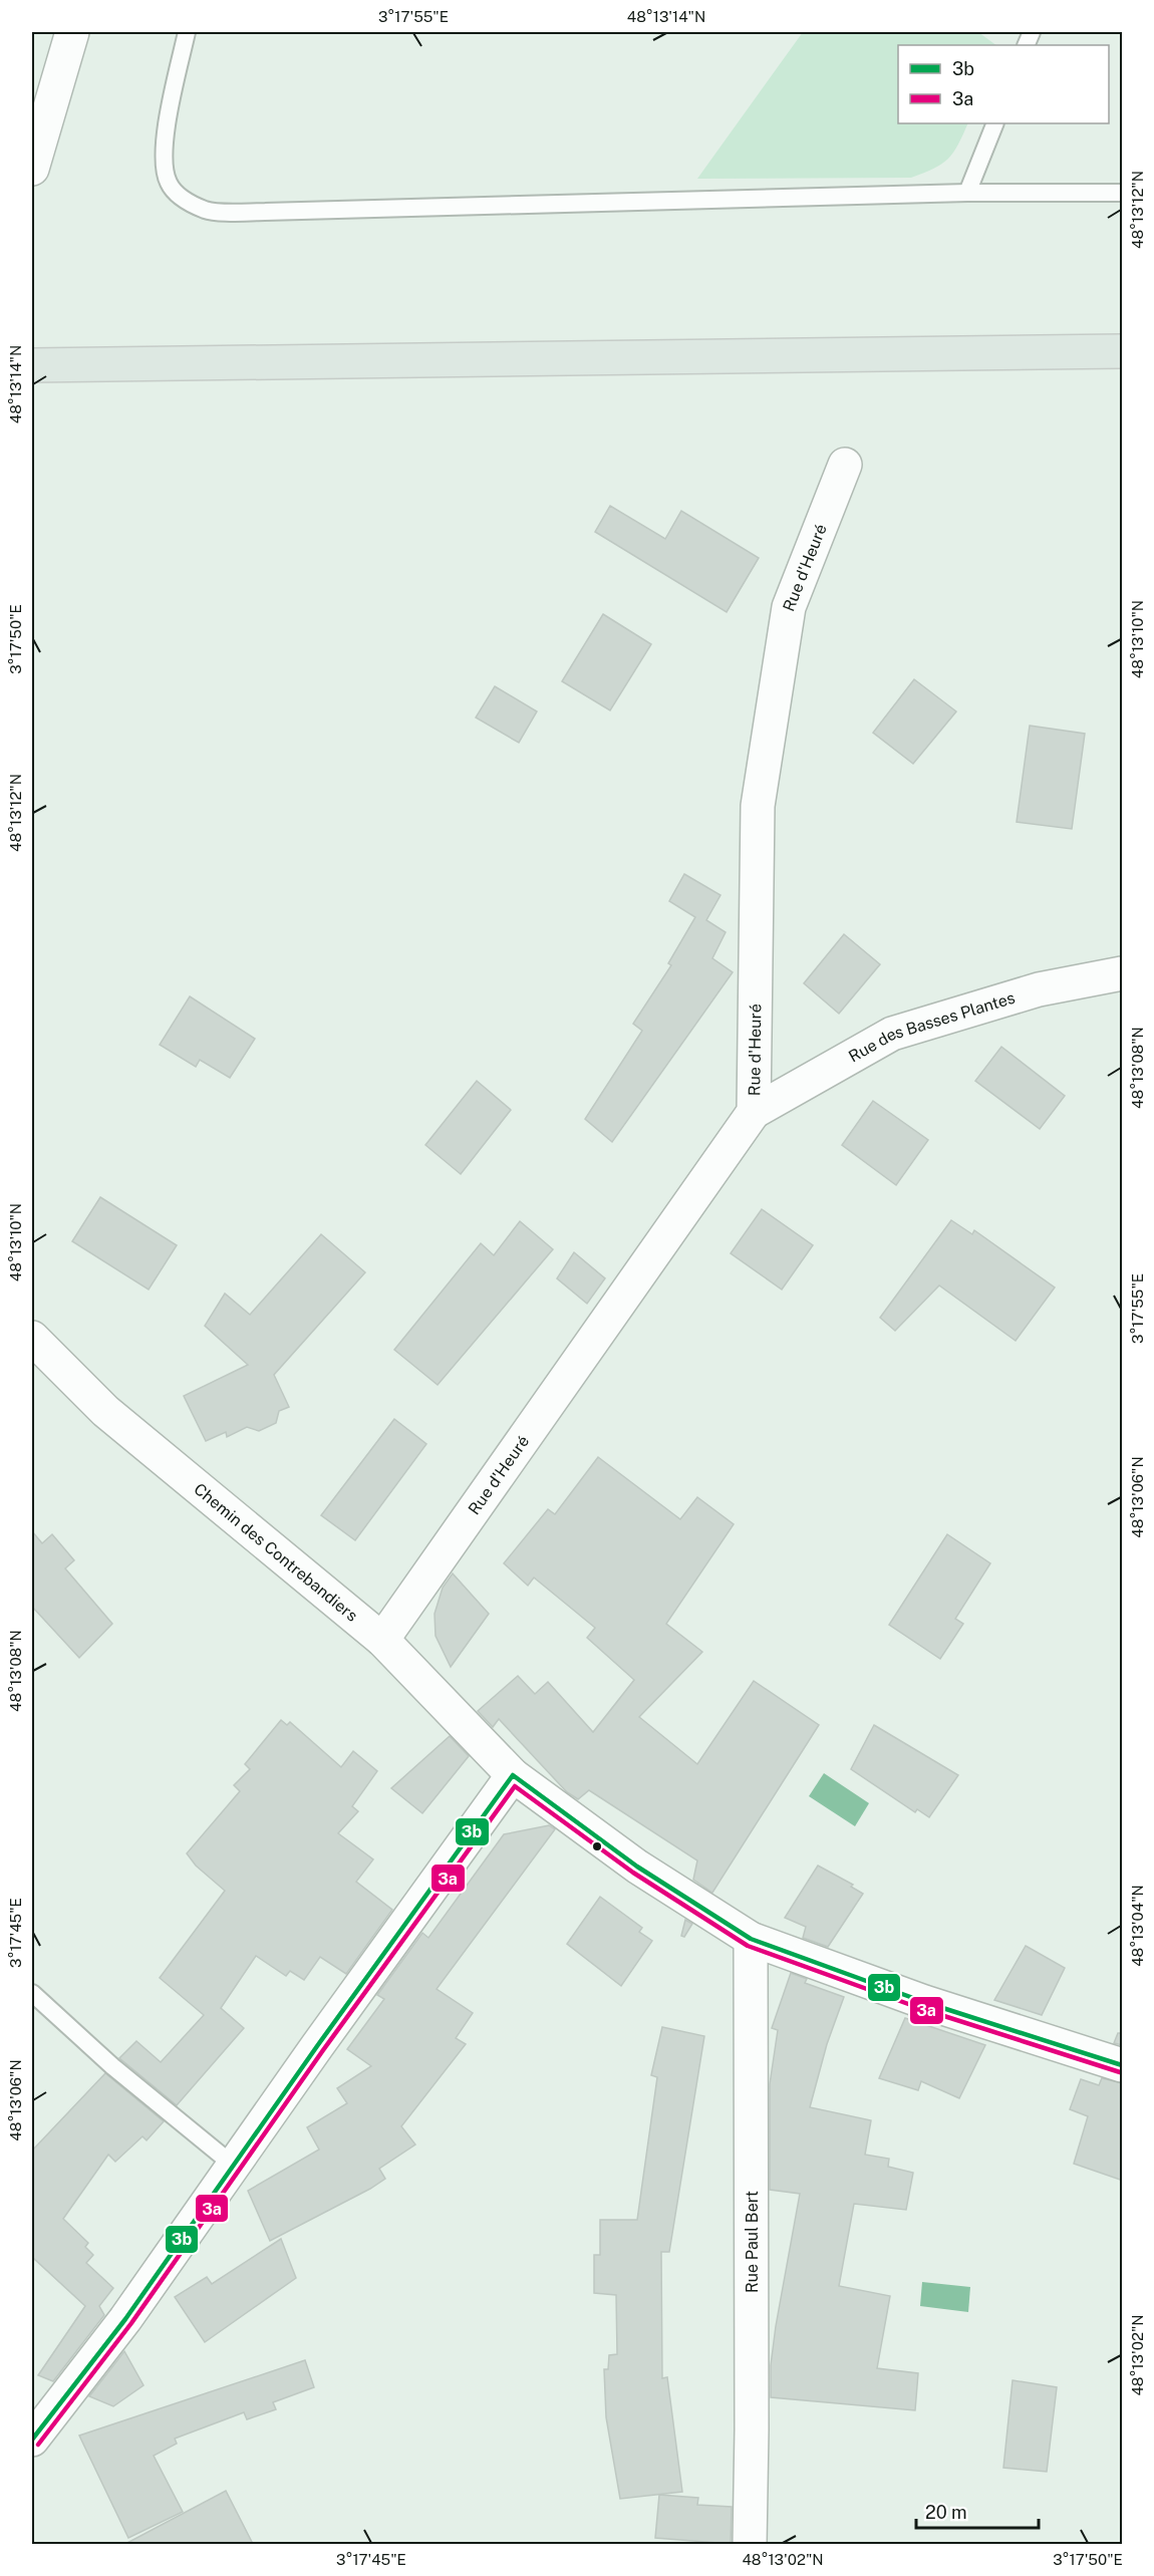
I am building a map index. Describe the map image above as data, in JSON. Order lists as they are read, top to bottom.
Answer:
{
  "streets": {
    "street": [
      "Rue d'Heuré",
      "Rue des Basses Plantes",
      "Chemin des Contrebandiers",
      "Rue Paul Bert"
    ]
  },
  "crossings": [
    ["Rue d'Heuré", "Rue des Basses Plantes"],
    ["Rue d'Heuré", "Chemin des Contrebandiers"],
    ["Chemin des Contrebandiers", "Rue Paul Bert"]
  ],
  "lines": ["transit line 3b", "transit line 3a"],
  "legend": ["3b", "3a"],
  "scale_bar": "20 m",
  "coordinates": [
    "3°17'55\"E",
    "48°13'14\"N",
    "48°13'12\"N",
    "48°13'10\"N",
    "3°17'50\"E",
    "48°13'08\"N",
    "48°13'06\"N",
    "48°13'04\"N",
    "3°17'45\"E",
    "48°13'02\"N"
  ]
}
